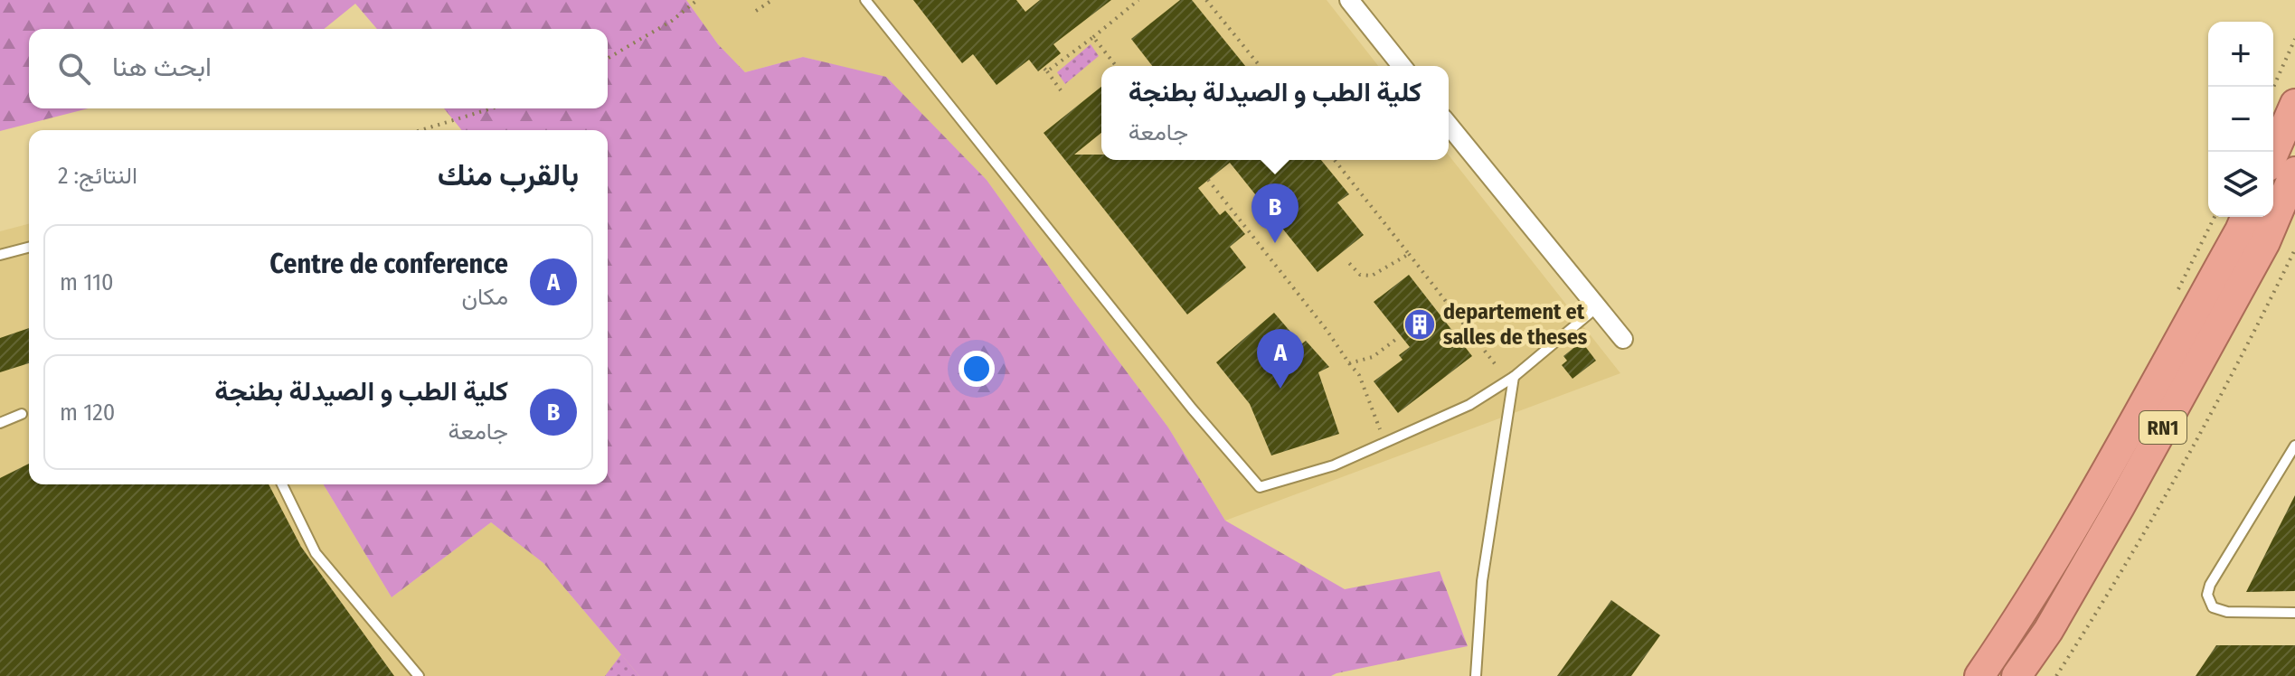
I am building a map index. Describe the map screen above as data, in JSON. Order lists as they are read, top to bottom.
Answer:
{
  "streets": {
    "highway": ["RN1"]
  },
  "places": {
    "building": ["departement et salles de theses"]
  },
  "page": {
    "map_buttons": ["+", "−"],
    "search": "ابحث هنا",
    "popup": ["كلية الطب و الصيدلة بطنجة", "جامعة"],
    "heading": ["بالقرب منك", "النتائج: 2"],
    "pins": ["B", "A"],
    "list": [
      {
        "mark": "A",
        "name": "Centre de conference",
        "note": "مكان",
        "value": "110 m"
      },
      {
        "mark": "B",
        "name": "كلية الطب و الصيدلة بطنجة",
        "note": "جامعة",
        "value": "120 m"
      }
    ]
  }
}
